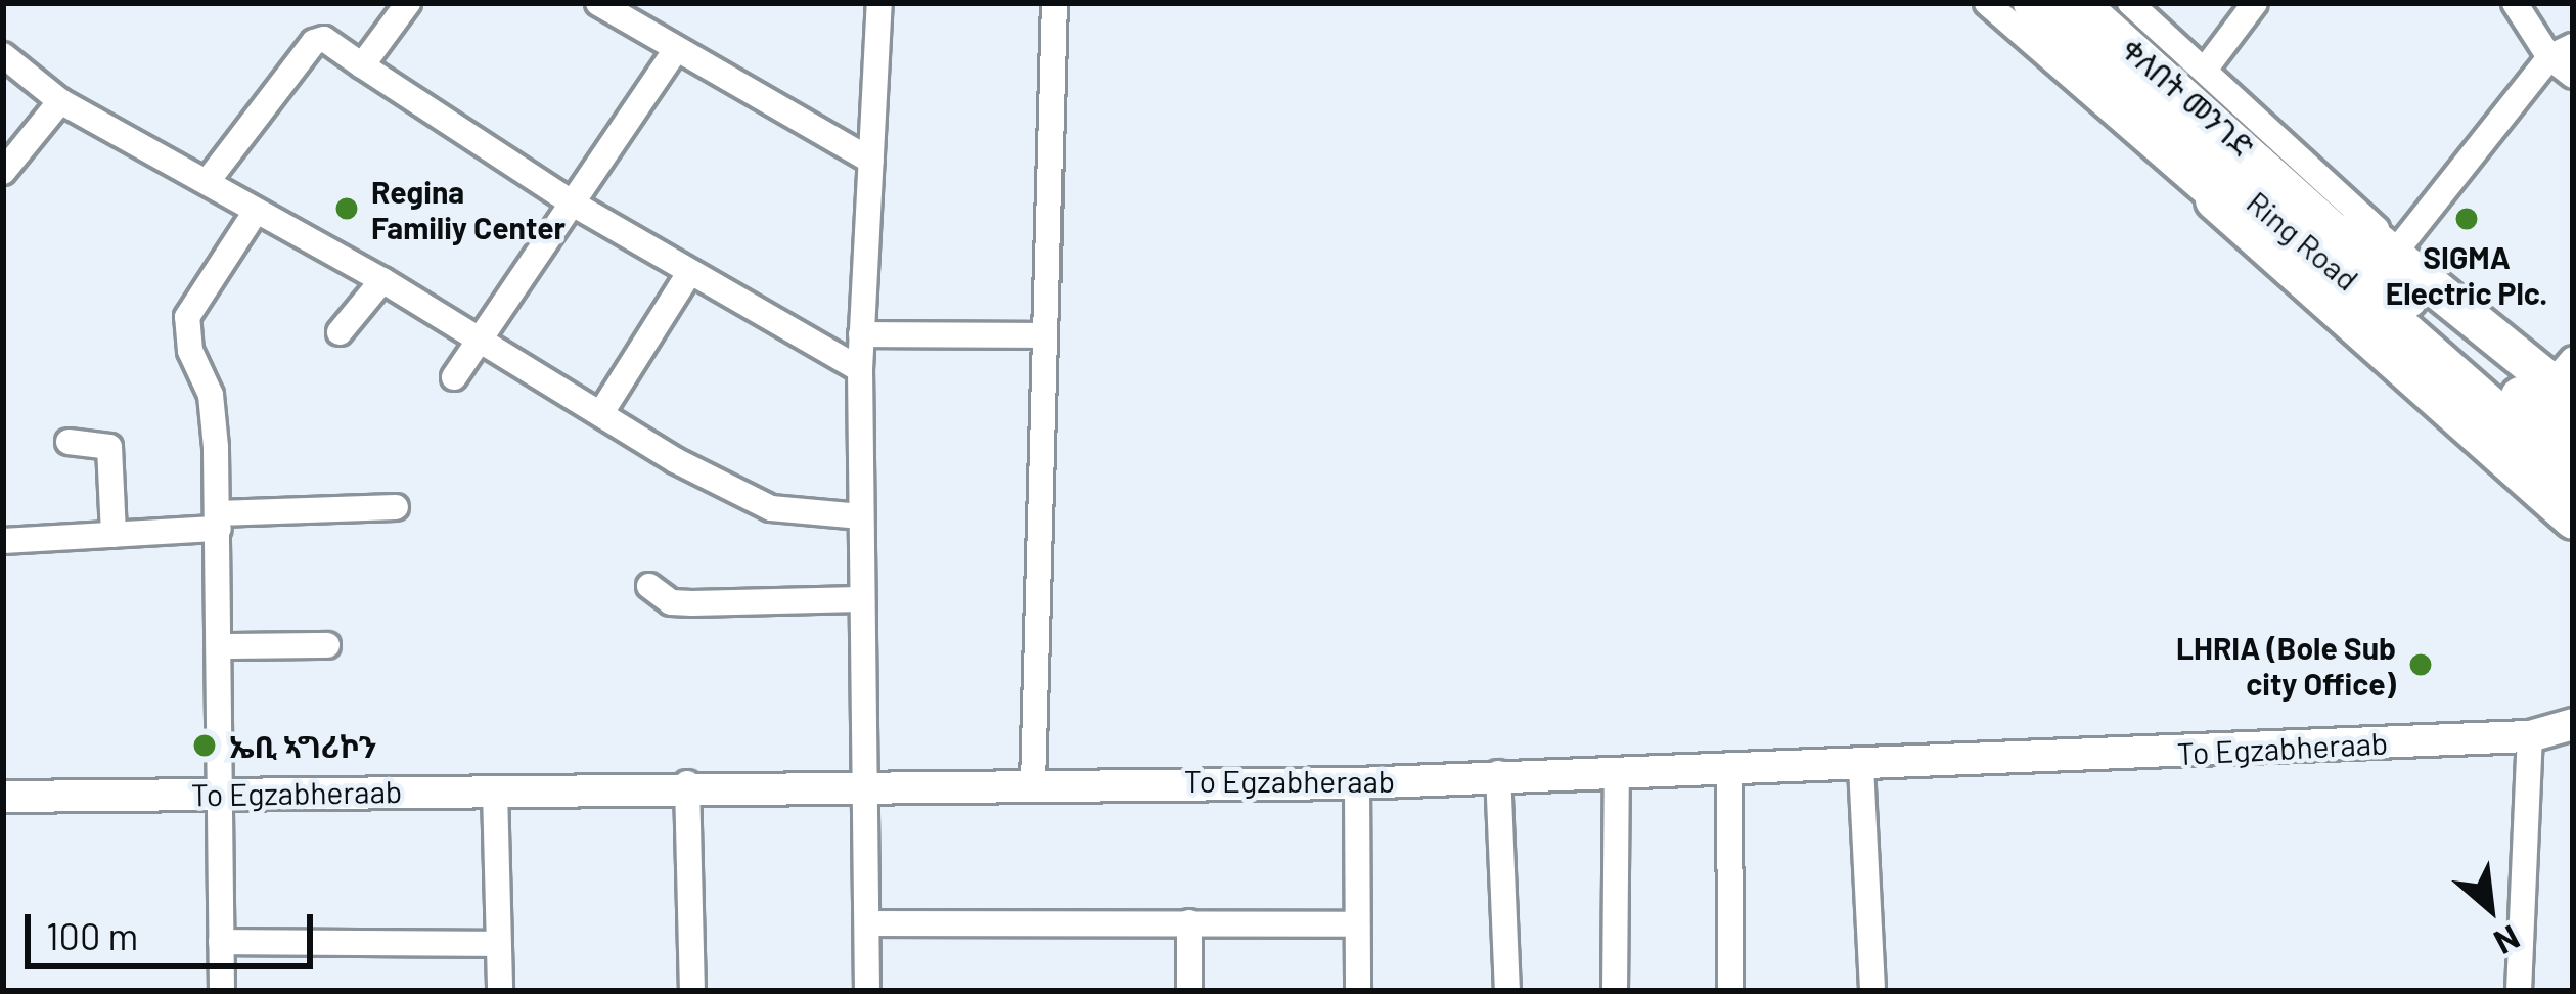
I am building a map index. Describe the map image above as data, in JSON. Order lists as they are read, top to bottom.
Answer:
{
  "streets": {
    "highway": ["ቀለበት መንገድ", "Ring Road"],
    "main road": ["To Egzabheraab"]
  },
  "crossings": [
    ["ቀለበት መንገድ", "Ring Road"]
  ],
  "places": [
    "Regina Familiy Center",
    "SIGMA Electric Plc.",
    "LHRIA (Bole Sub city Office)",
    "ኤቢ ኣግሪኮን"
  ],
  "scale_bar": "100 m",
  "north": "bottom right"
}
